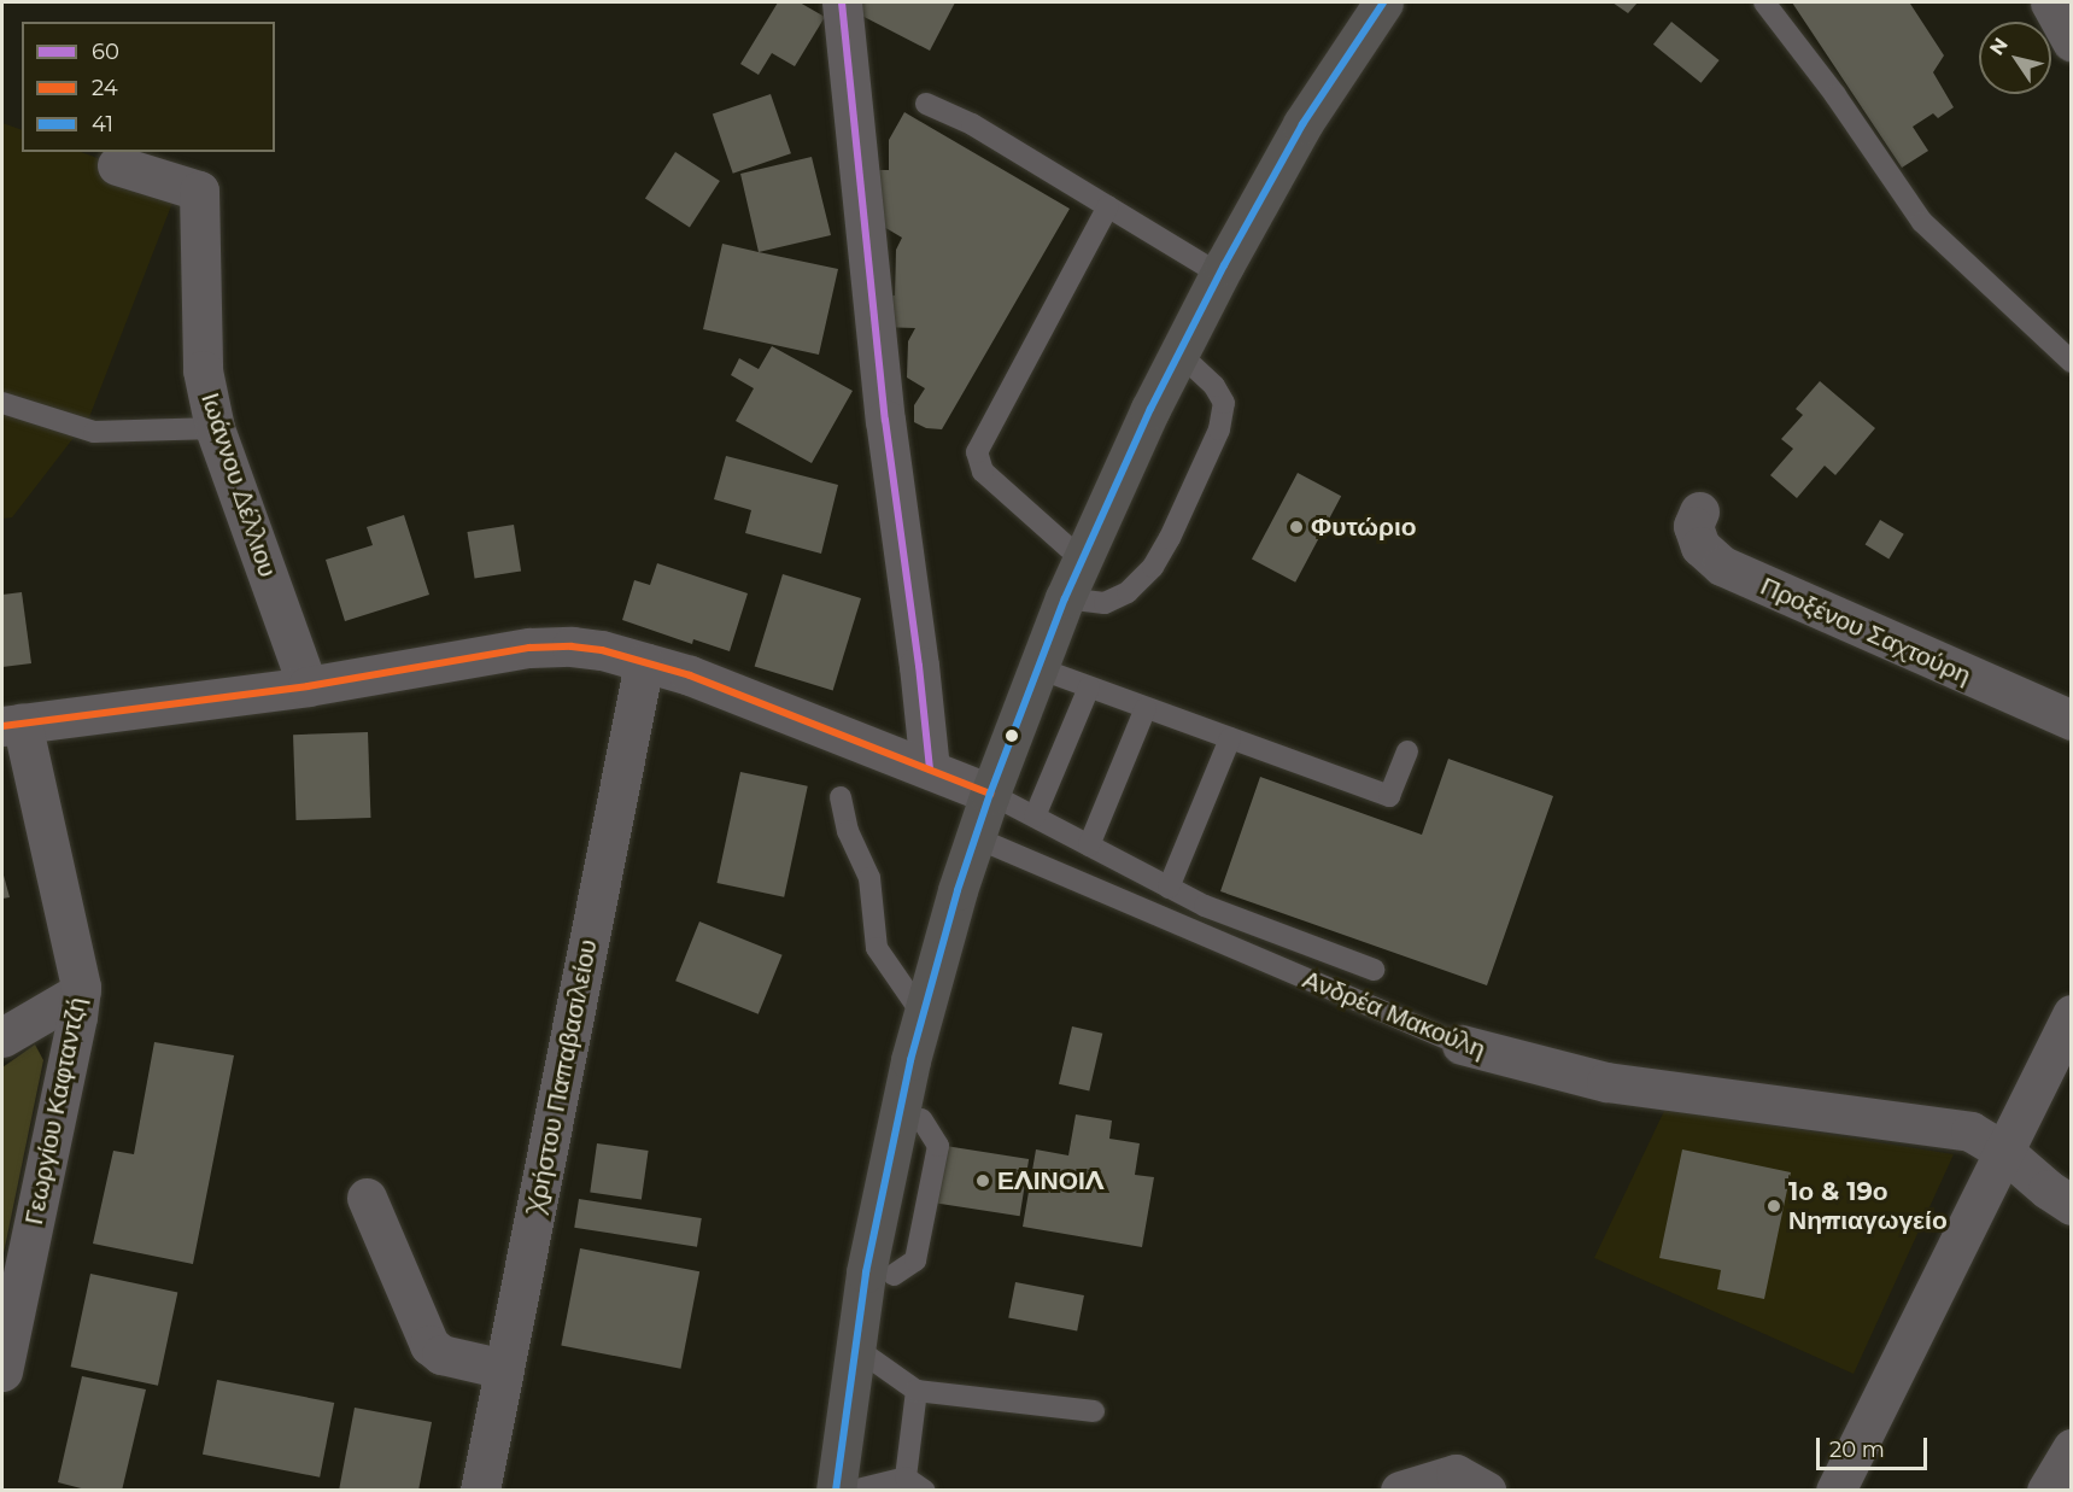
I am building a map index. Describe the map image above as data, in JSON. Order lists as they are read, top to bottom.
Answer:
{
  "streets": {
    "street": [
      "Ιωάννου Δέλλιου",
      "Προξένου Σαχτούρη",
      "Ανδρέα Μακούλη",
      "Χρήστου Παπαβασιλείου",
      "Γεωργίου Καφταντζή"
    ]
  },
  "places": ["Φυτώριο", "ΕΛΙΝΟΙΛ", "1ο & 19ο Νηπιαγωγείο"],
  "lines": ["transit line 60", "transit line 41", "transit line 24"],
  "legend": ["60", "24", "41"],
  "scale_bar": "20 m",
  "north": "top left"
}
